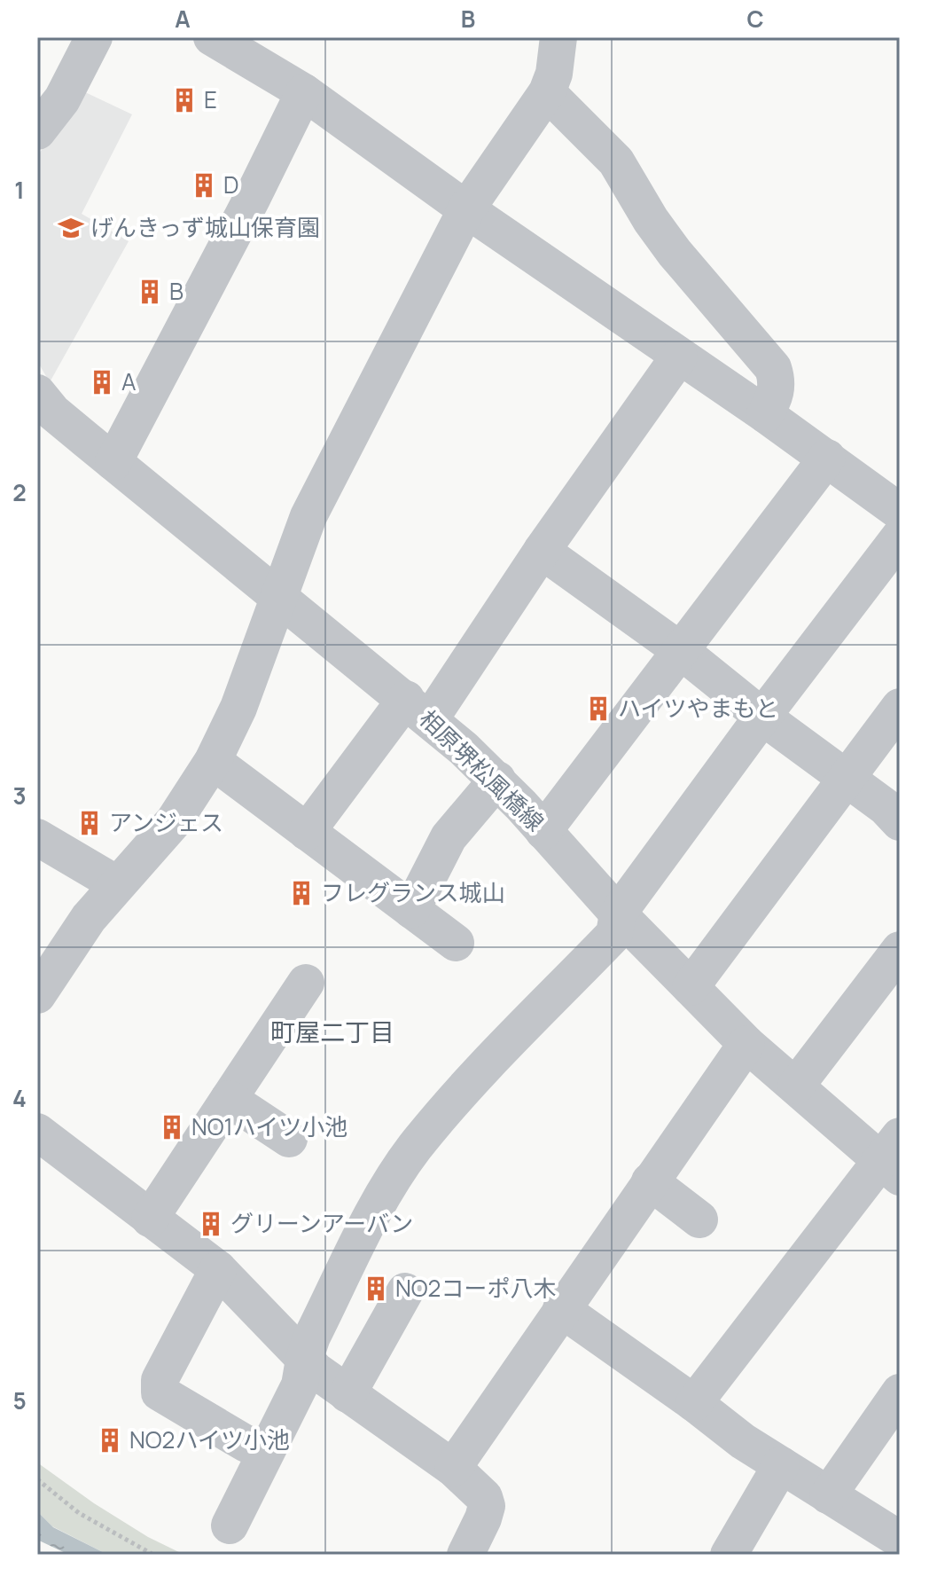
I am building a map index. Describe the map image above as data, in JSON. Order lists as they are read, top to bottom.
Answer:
{
  "streets": {
    "street": ["相原堺松風橋線"]
  },
  "districts": ["町屋二丁目"],
  "places": {
    "building": [
      "E",
      "D",
      "B",
      "A",
      "ハイツやまもと",
      "アンジェス",
      "フレグランス城山",
      "NO1ハイツ小池",
      "グリーンアーバン",
      "NO2コーポ八木",
      "NO2ハイツ小池"
    ],
    "school or university": ["げんきっず城山保育園"]
  },
  "grid": {
    "columns": ["A", "B", "C"],
    "rows": [
      "1",
      "2",
      "3",
      "4",
      "5"
    ]
  }
}
